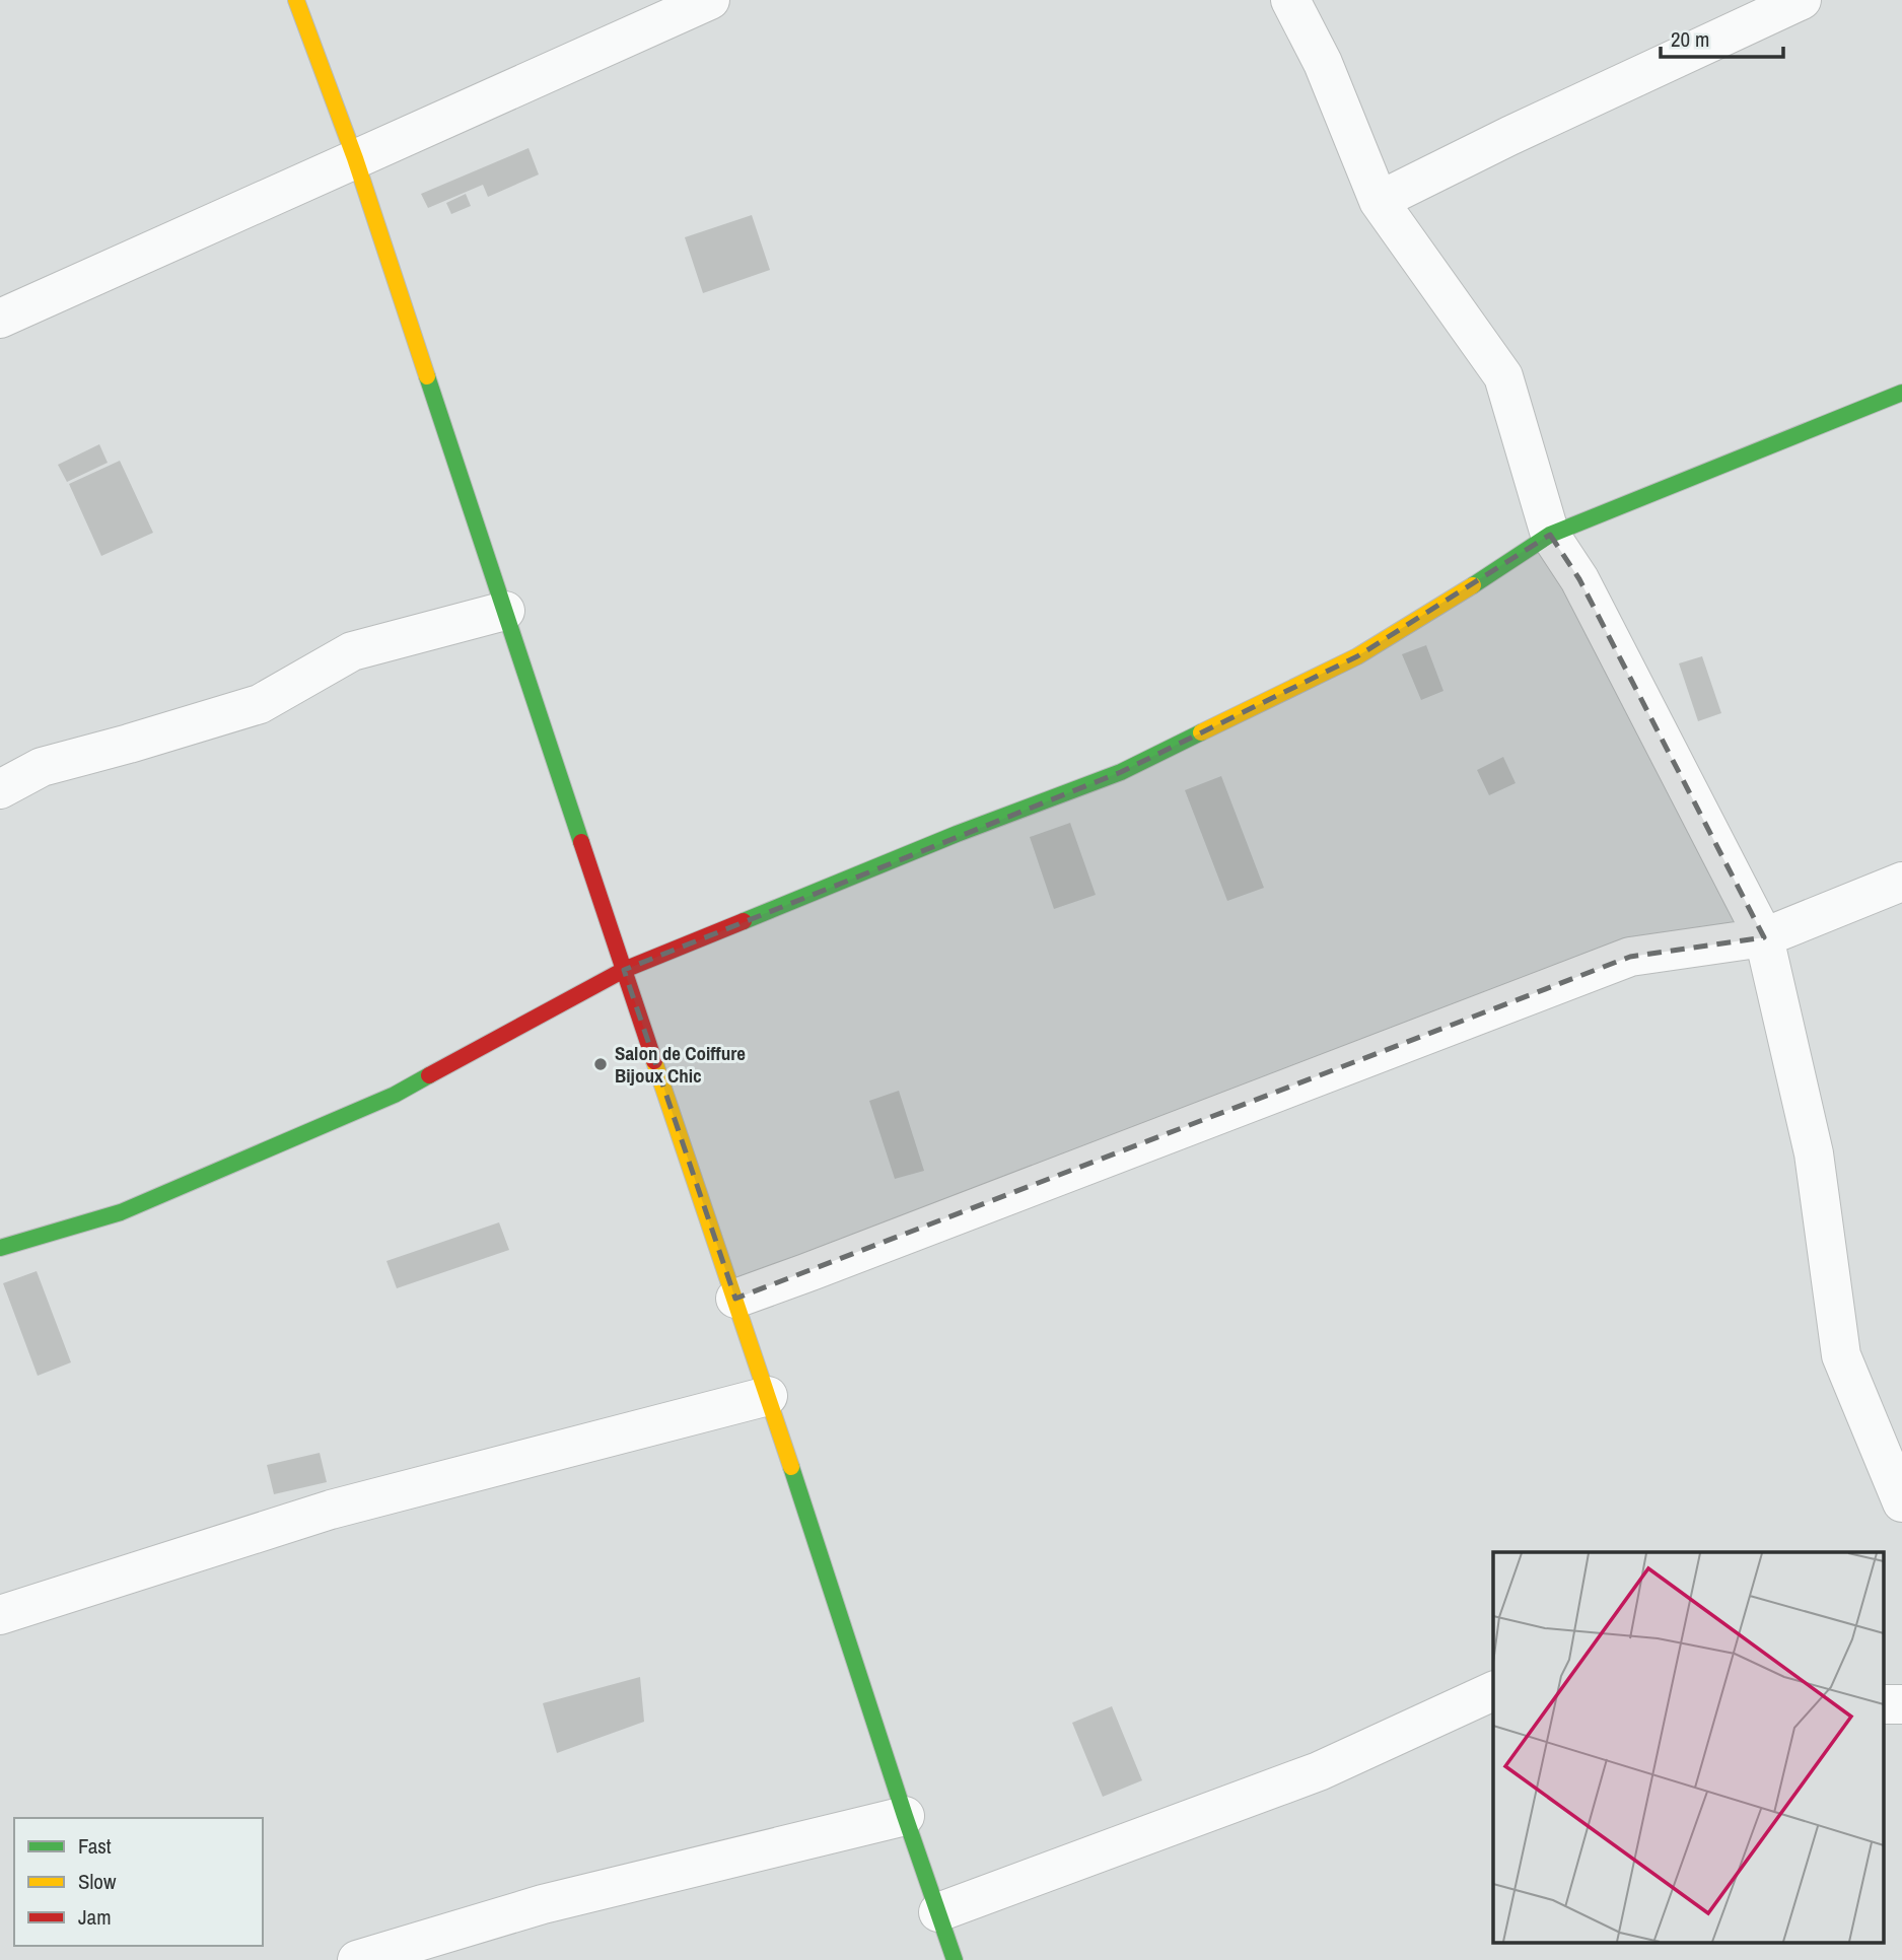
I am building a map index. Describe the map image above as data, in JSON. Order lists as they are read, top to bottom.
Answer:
{
  "places": ["Salon de Coiffure Bijoux Chic"],
  "legend": ["Fast", "Slow", "Jam"],
  "scale_bar": "20 m"
}
